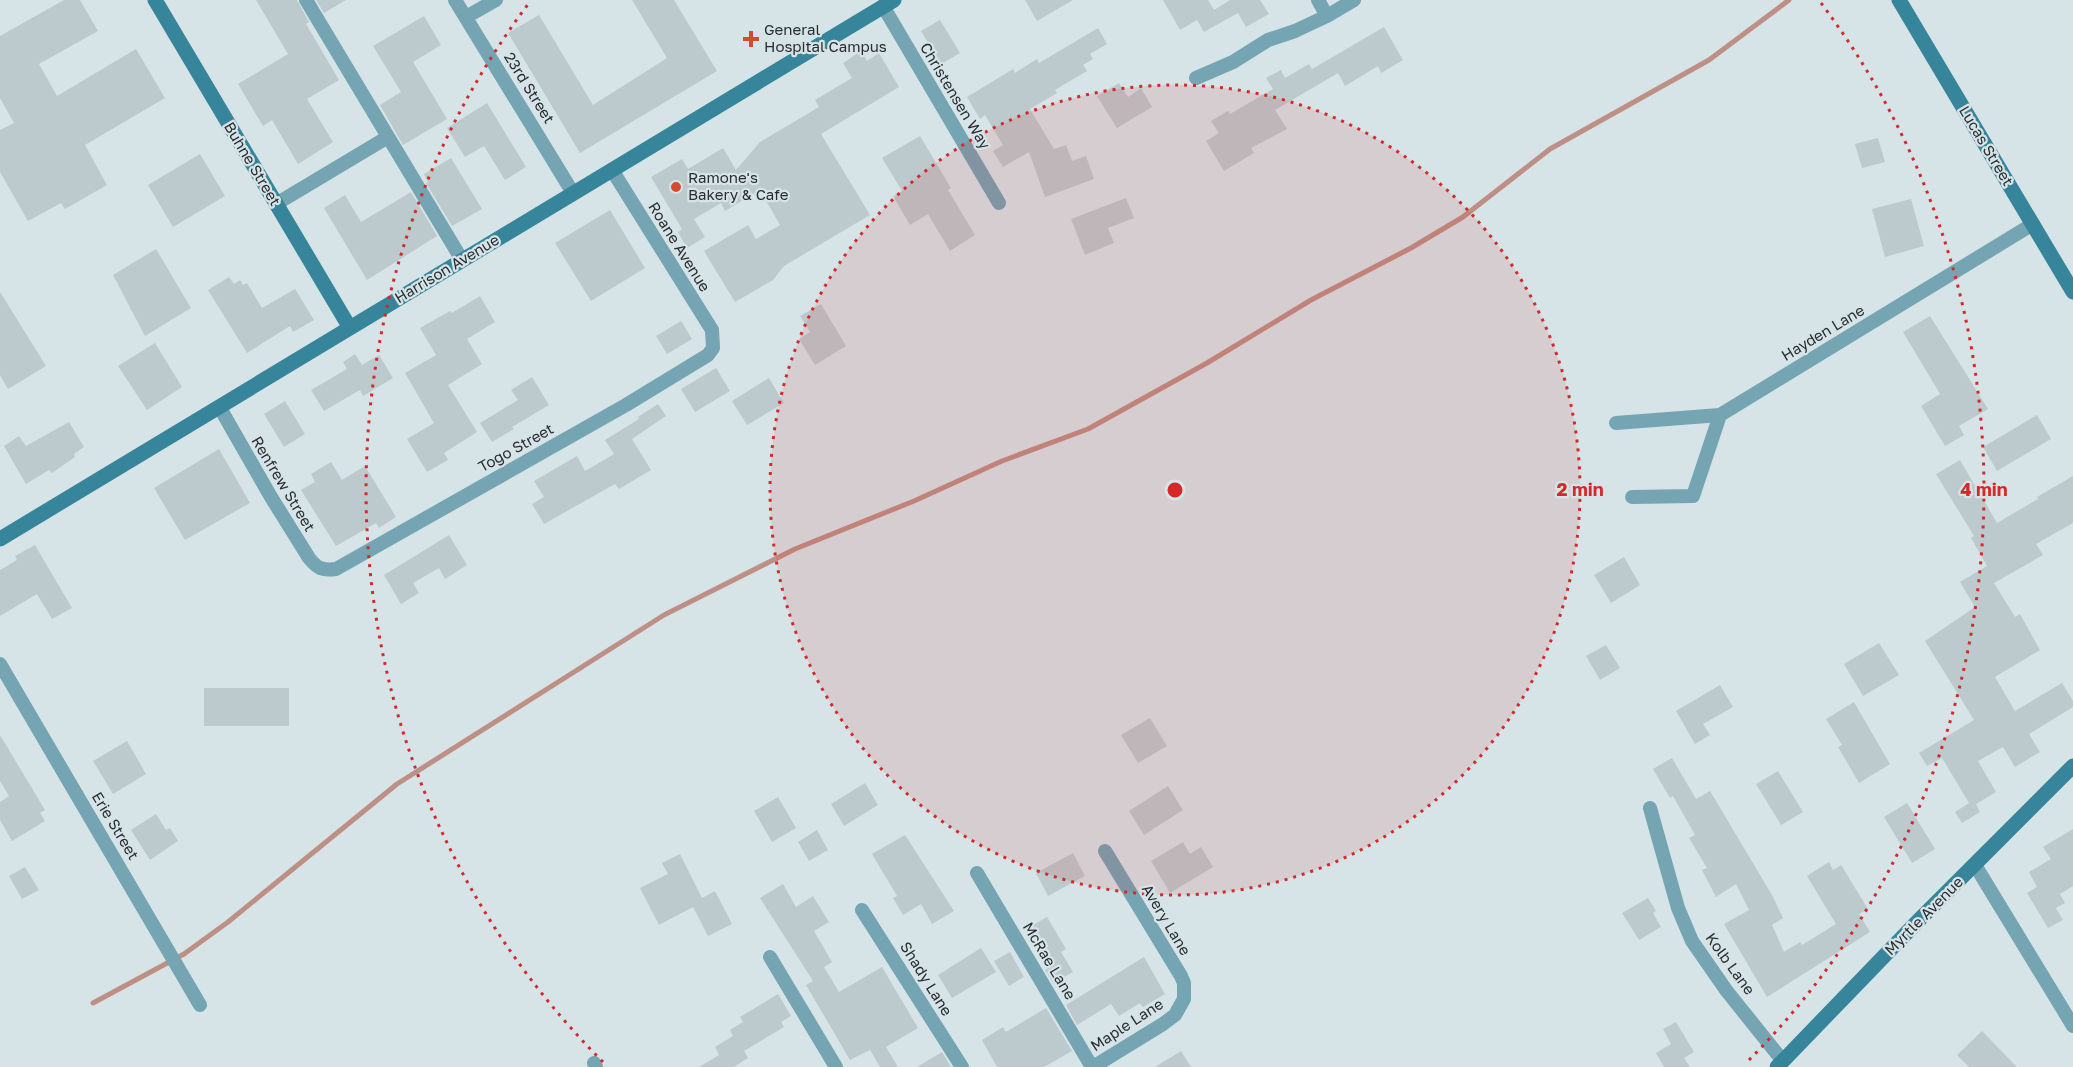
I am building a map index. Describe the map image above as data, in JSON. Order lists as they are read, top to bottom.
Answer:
{
  "streets": {
    "main road": [
      "Lucas Street",
      "Buhne Street",
      "Harrison Avenue",
      "Myrtle Avenue"
    ],
    "street": [
      "23rd Street",
      "Christensen Way",
      "Roane Avenue",
      "Hayden Lane",
      "Togo Street",
      "Renfrew Street",
      "Erie Street",
      "Avery Lane",
      "McRae Lane",
      "Kolb Lane",
      "Shady Lane",
      "Maple Lane"
    ]
  },
  "crossings": [
    ["23rd Street", "Harrison Avenue"],
    ["Christensen Way", "Harrison Avenue"],
    ["Lucas Street", "Hayden Lane"],
    ["Buhne Street", "Harrison Avenue"],
    ["Roane Avenue", "Harrison Avenue"],
    ["Roane Avenue", "Togo Street"],
    ["Harrison Avenue", "Renfrew Street"],
    ["Togo Street", "Renfrew Street"],
    ["Myrtle Avenue", "Kolb Lane"],
    ["Avery Lane", "Maple Lane"],
    ["McRae Lane", "Maple Lane"]
  ],
  "places": {
    "health": ["General Hospital Campus"],
    "other": ["Ramone's Bakery & Cafe"]
  },
  "rings": ["2 min", "4 min"]
}
